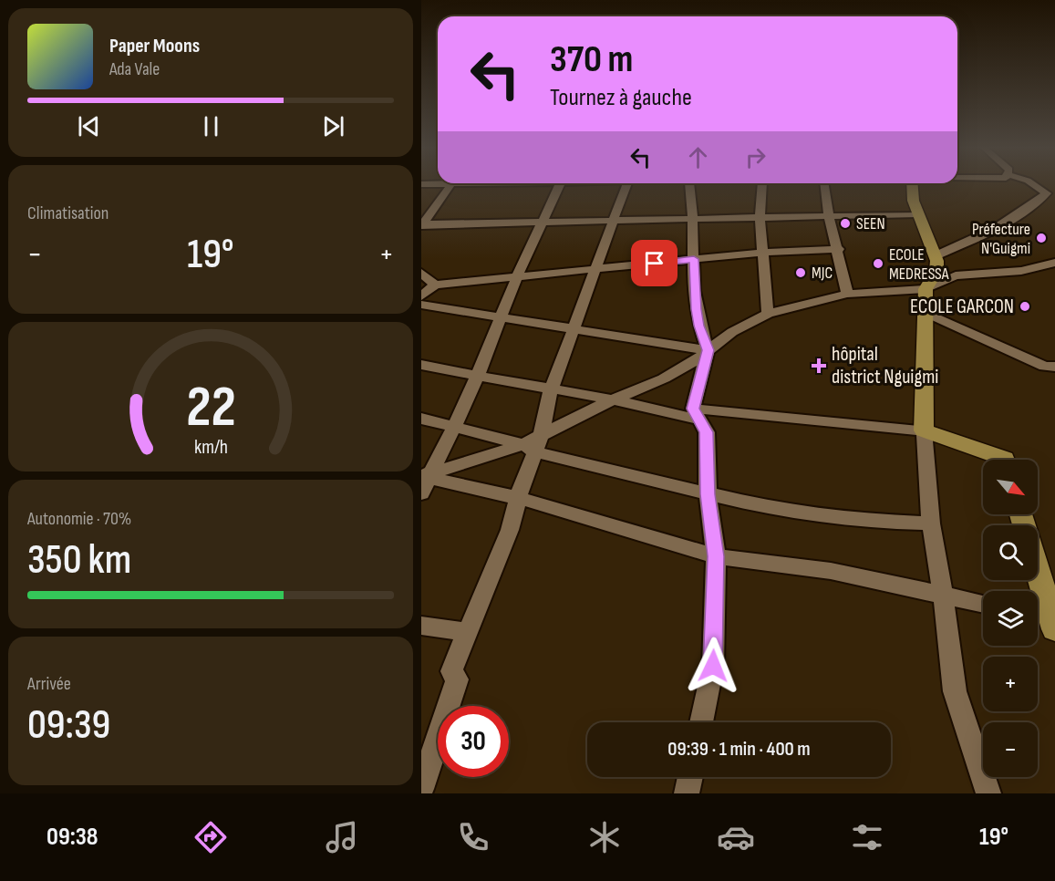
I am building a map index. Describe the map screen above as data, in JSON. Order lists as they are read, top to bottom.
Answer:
{
  "places": {
    "other": [
      "SEEN",
      "Préfecture N'Guigmi",
      "ECOLE MEDRESSA",
      "MJC",
      "ECOLE GARCON"
    ],
    "health": ["hôpital district Nguigmi"]
  },
  "north": "bottom right",
  "page": {
    "turn": ["370 m", "Tournez à gauche"],
    "song": ["Paper Moons", "Ada Vale"],
    "tile": [
      "Climatisation",
      ["Autonomie · 70%", "350 km"],
      ["Arrivée", "09:39"]
    ],
    "heat": ["−", "19°", "+"],
    "map_buttons": ["+", "−"],
    "limit": "30",
    "trip": "09:39 · 1 min · 400 m",
    "tabs": ["09:38", "19°"],
    "gauge": ["22", "km/h"]
  }
}
